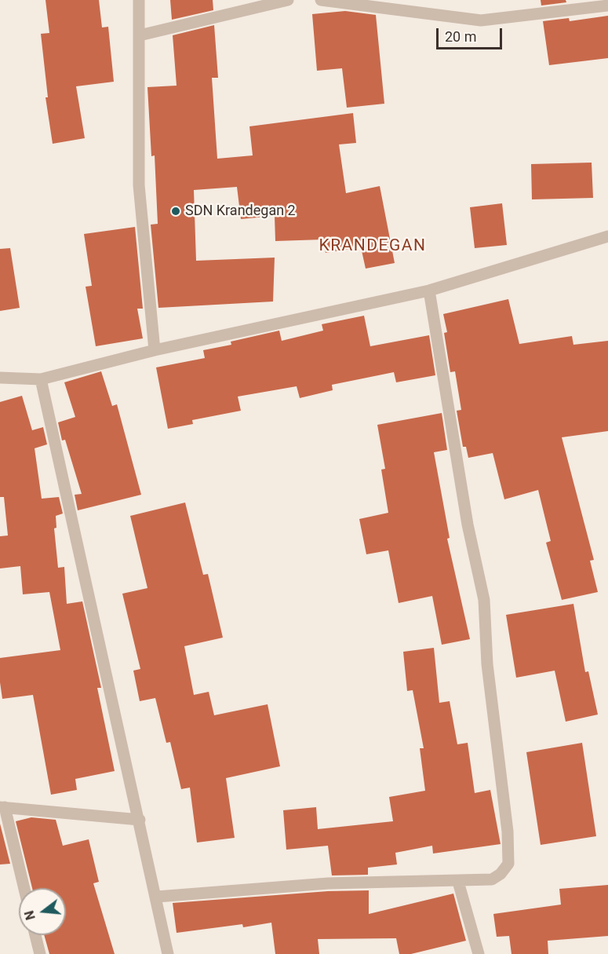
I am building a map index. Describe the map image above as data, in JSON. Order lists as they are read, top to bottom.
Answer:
{
  "districts": ["KRANDEGAN"],
  "places": ["SDN Krandegan 2"],
  "scale_bar": "20 m",
  "north": "left"
}
